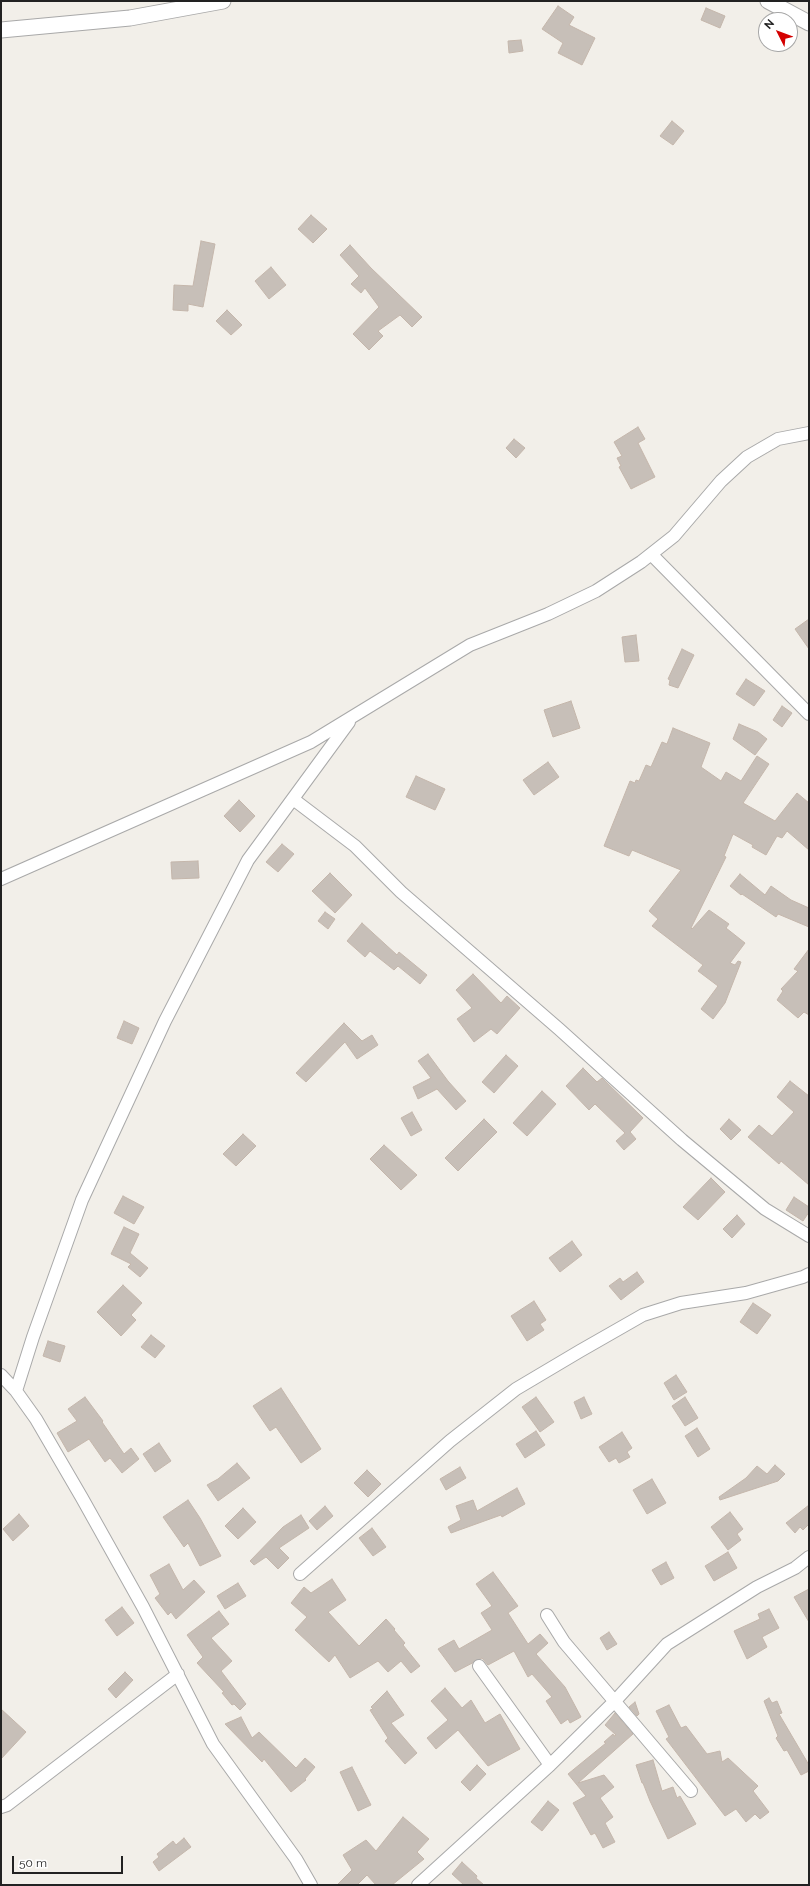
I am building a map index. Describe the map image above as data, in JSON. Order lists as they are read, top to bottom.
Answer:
{
  "scale_bar": "50 m",
  "north": "top left"
}
